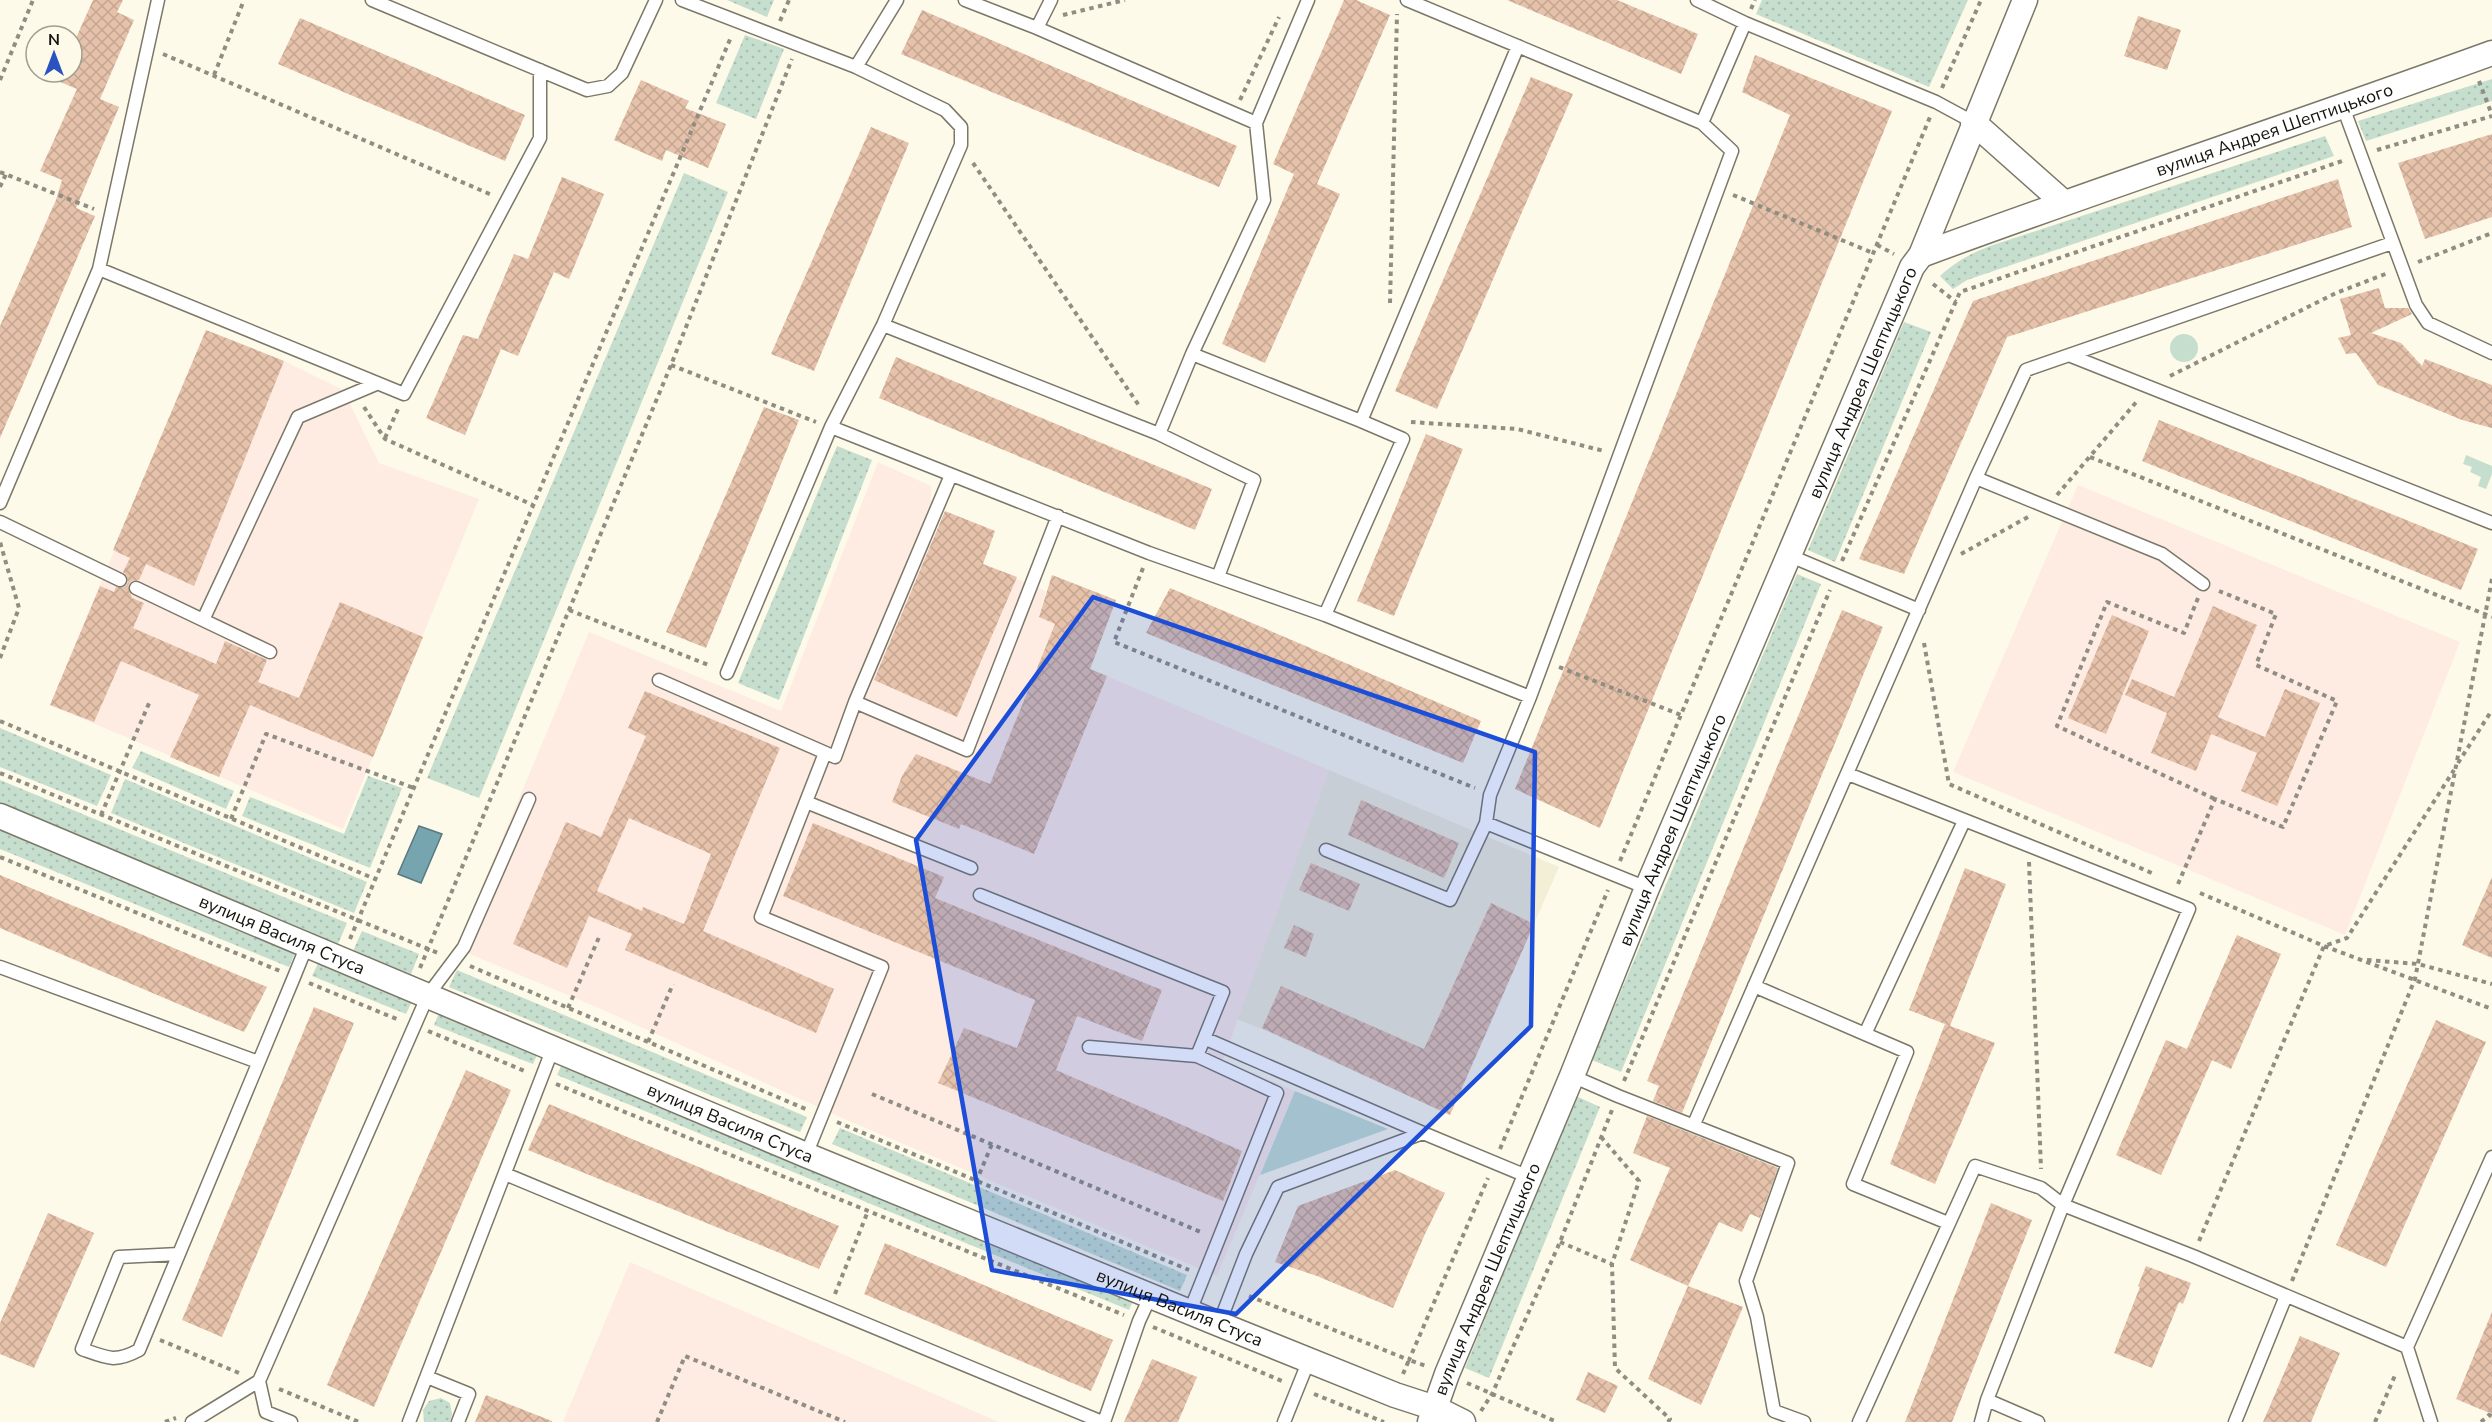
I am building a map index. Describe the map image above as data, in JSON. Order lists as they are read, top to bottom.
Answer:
{
  "streets": {
    "street": ["вулиця Андрея Шептицького", "вулиця Василя Стуса"]
  },
  "crossings": [
    ["вулиця Андрея Шептицького", "вулиця Василя Стуса"]
  ],
  "north": "top"
}
